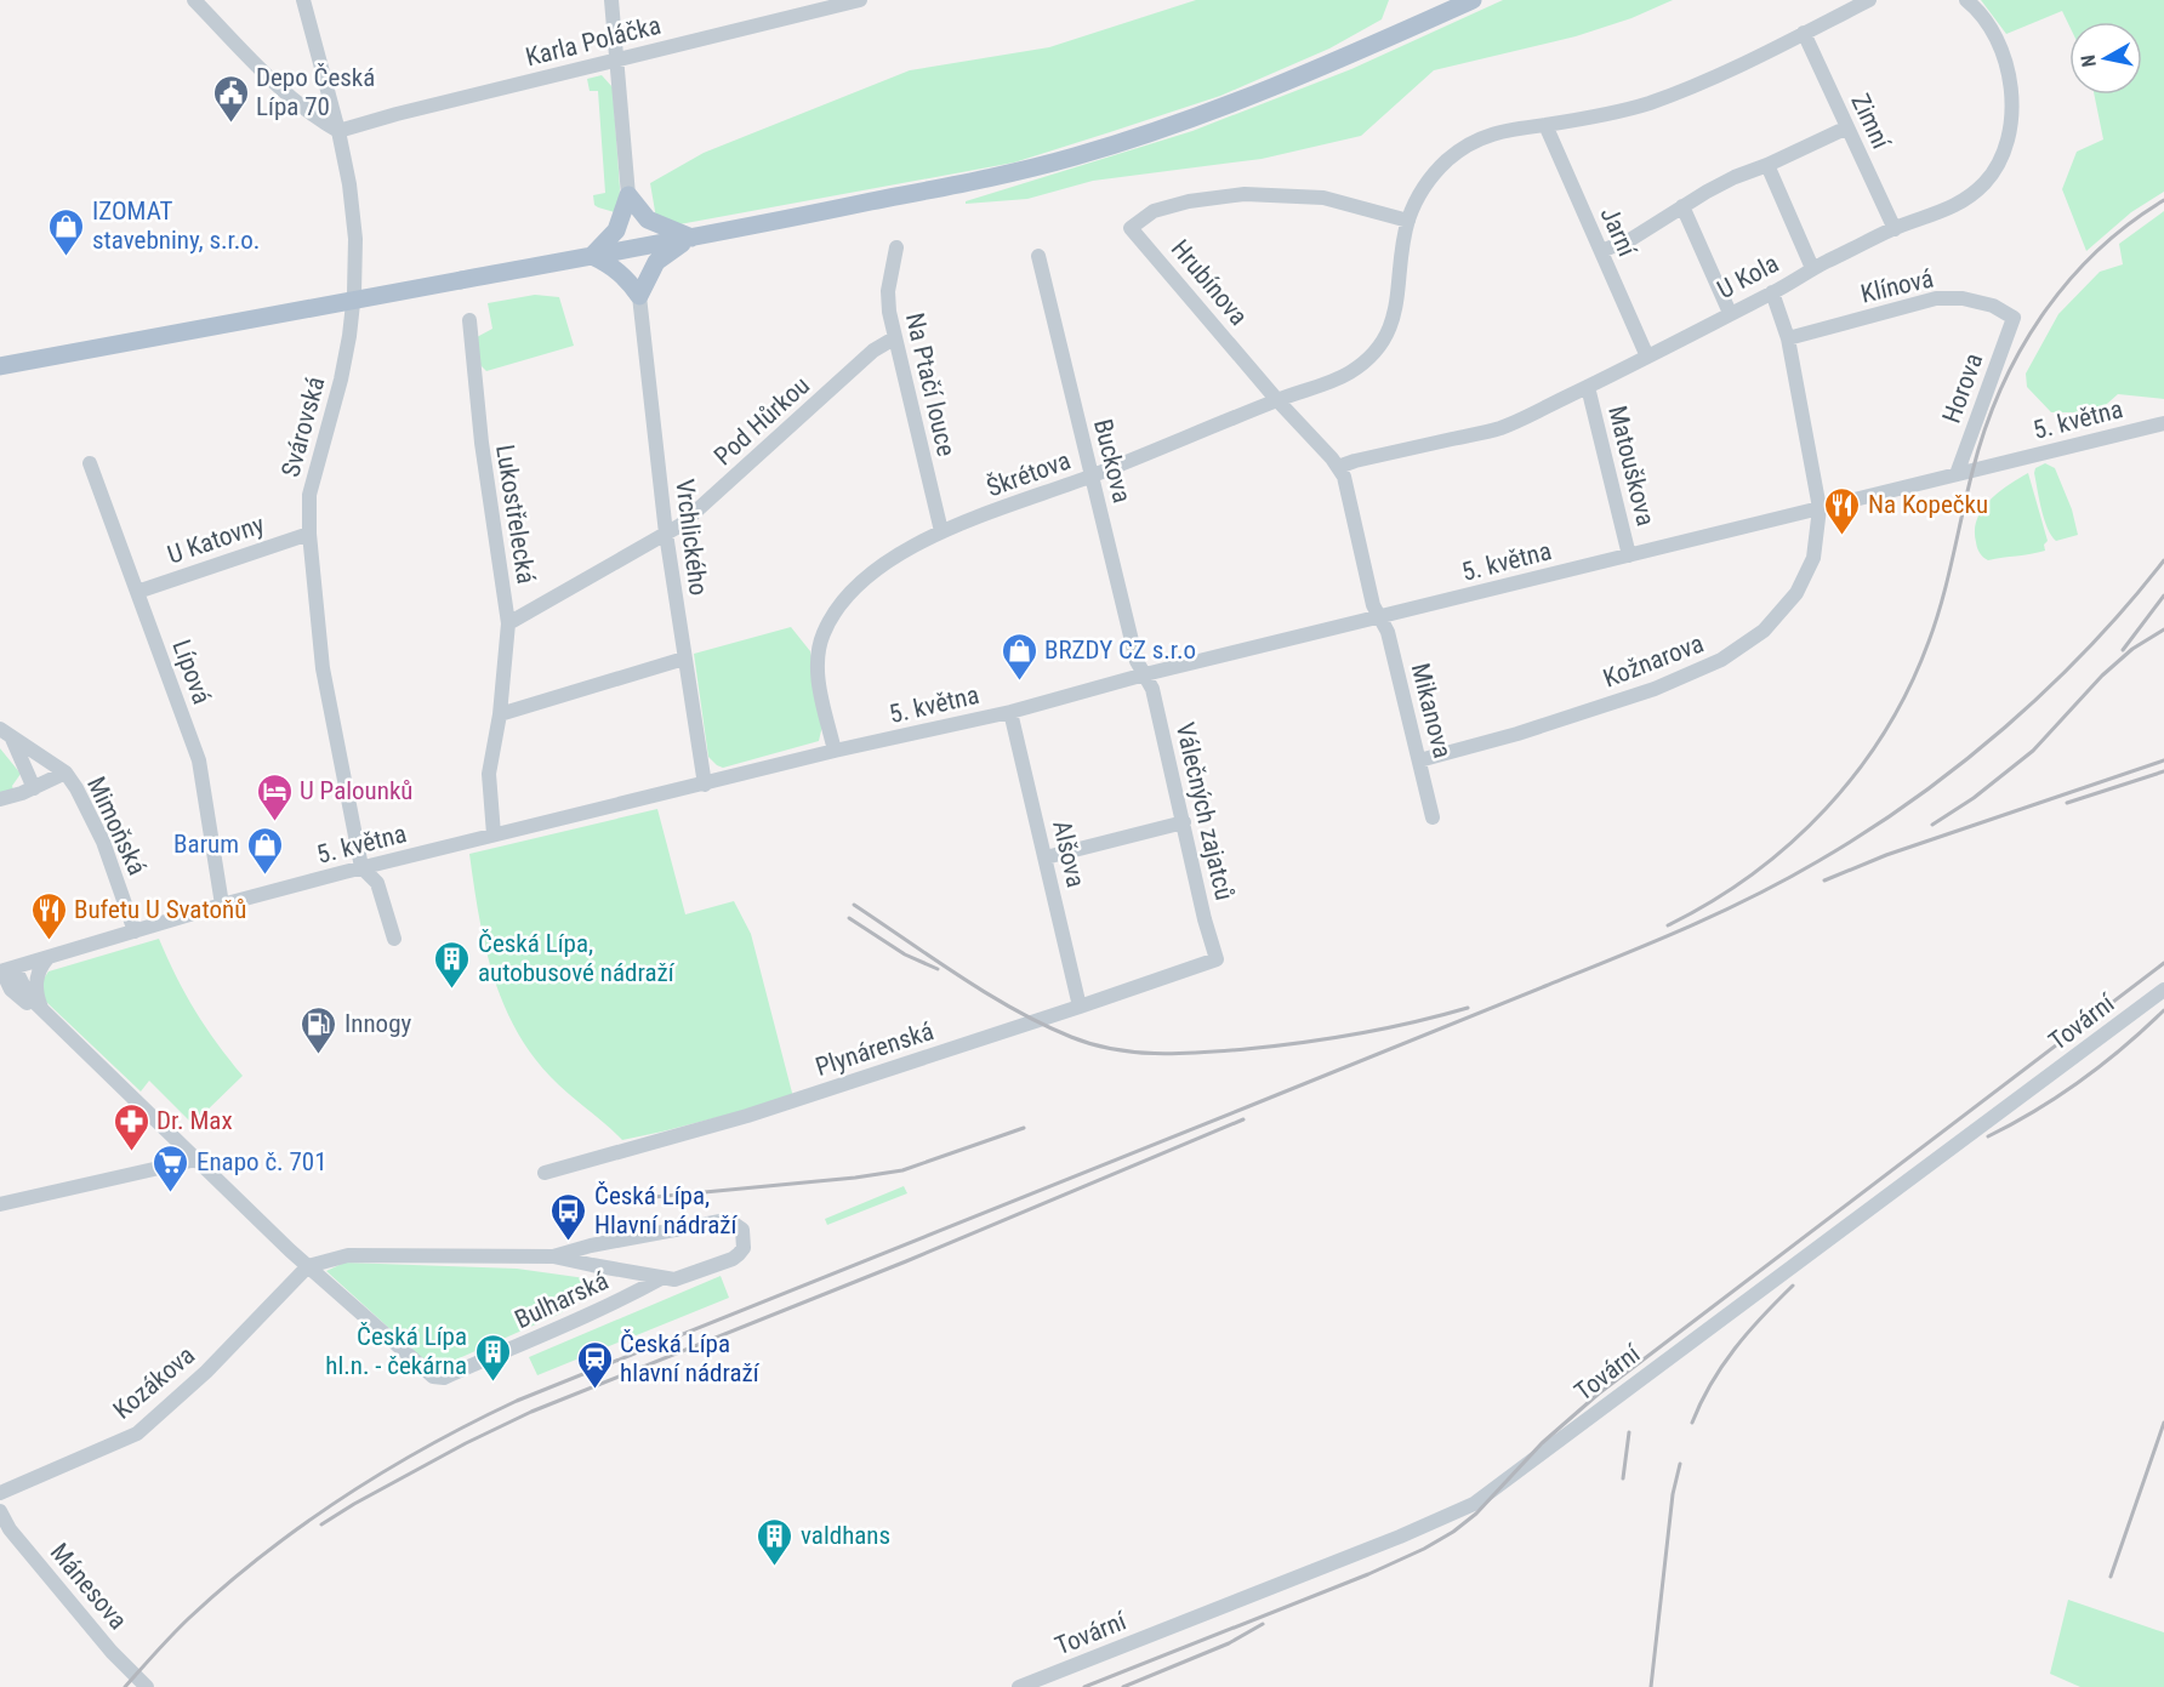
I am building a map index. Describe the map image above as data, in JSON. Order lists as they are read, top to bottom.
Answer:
{
  "streets": {
    "street": [
      "Karla Poláčka",
      "Zimní",
      "Jarní",
      "U Kola",
      "Hrubínova",
      "Klínová",
      "Na Ptačí louce",
      "Horova",
      "5. května",
      "Pod Hůrkou",
      "Svárovská",
      "Buckova",
      "Matouškova",
      "Škrétova",
      "Lukostřelecká",
      "Vrchlického",
      "U Katovny",
      "Kožnarova",
      "Lípová",
      "Mikanova",
      "Válečných zajatců",
      "Mimoňská",
      "Alšova",
      "Tovární",
      "Plynárenská",
      "Bulharská",
      "Kozákova",
      "Mánesova"
    ]
  },
  "crossings": [
    ["Karla Poláčka", "Svárovská"],
    ["Zimní", "U Kola"],
    ["Jarní", "U Kola"],
    ["U Kola", "Hrubínova"],
    ["U Kola", "Matouškova"],
    ["Hrubínova", "5. května"],
    ["Hrubínova", "Škrétova"],
    ["Hrubínova", "Mikanova"],
    ["Klínová", "Horova"],
    ["Na Ptačí louce", "Pod Hůrkou"],
    ["Na Ptačí louce", "Škrétova"],
    ["Horova", "5. května"],
    ["5. května", "Svárovská"],
    ["5. května", "Buckova"],
    ["5. května", "Matouškova"],
    ["5. května", "Škrétova"],
    ["5. května", "Lukostřelecká"],
    ["5. května", "Vrchlického"],
    ["5. května", "Kožnarova"],
    ["5. května", "Lípová"],
    ["5. května", "Mikanova"],
    ["5. května", "Válečných zajatců"],
    ["5. května", "Mimoňská"],
    ["5. května", "Alšova"],
    ["5. května", "Bulharská"],
    ["Pod Hůrkou", "Lukostřelecká"],
    ["Pod Hůrkou", "Vrchlického"],
    ["Svárovská", "U Katovny"],
    ["Buckova", "Škrétova"],
    ["Buckova", "Válečných zajatců"],
    ["U Katovny", "Lípová"],
    ["Kožnarova", "Mikanova"],
    ["Válečných zajatců", "Plynárenská"],
    ["Alšova", "Plynárenská"],
    ["Bulharská", "Kozákova"]
  ],
  "places": {
    "public building": ["Depo Česká Lípa 70"],
    "shop": ["IZOMAT stavebniny, s.r.o.", "BRZDY CZ s.r.o", "Barum"],
    "restaurant": ["Na Kopečku", "Bufetu U Svatoňů"],
    "hotel": ["U Palounků"],
    "building": ["Česká Lípa, autobusové nádraží", "Česká Lípa hl.n. - čekárna", "valdhans"],
    "fuel station": ["Innogy"],
    "pharmacy": ["Dr. Max"],
    "supermarket": ["Enapo č. 701"],
    "bus stop": ["Česká Lípa, Hlavní nádraží"],
    "station": ["Česká Lípa hlavní nádraží"]
  },
  "north": "left"
}
